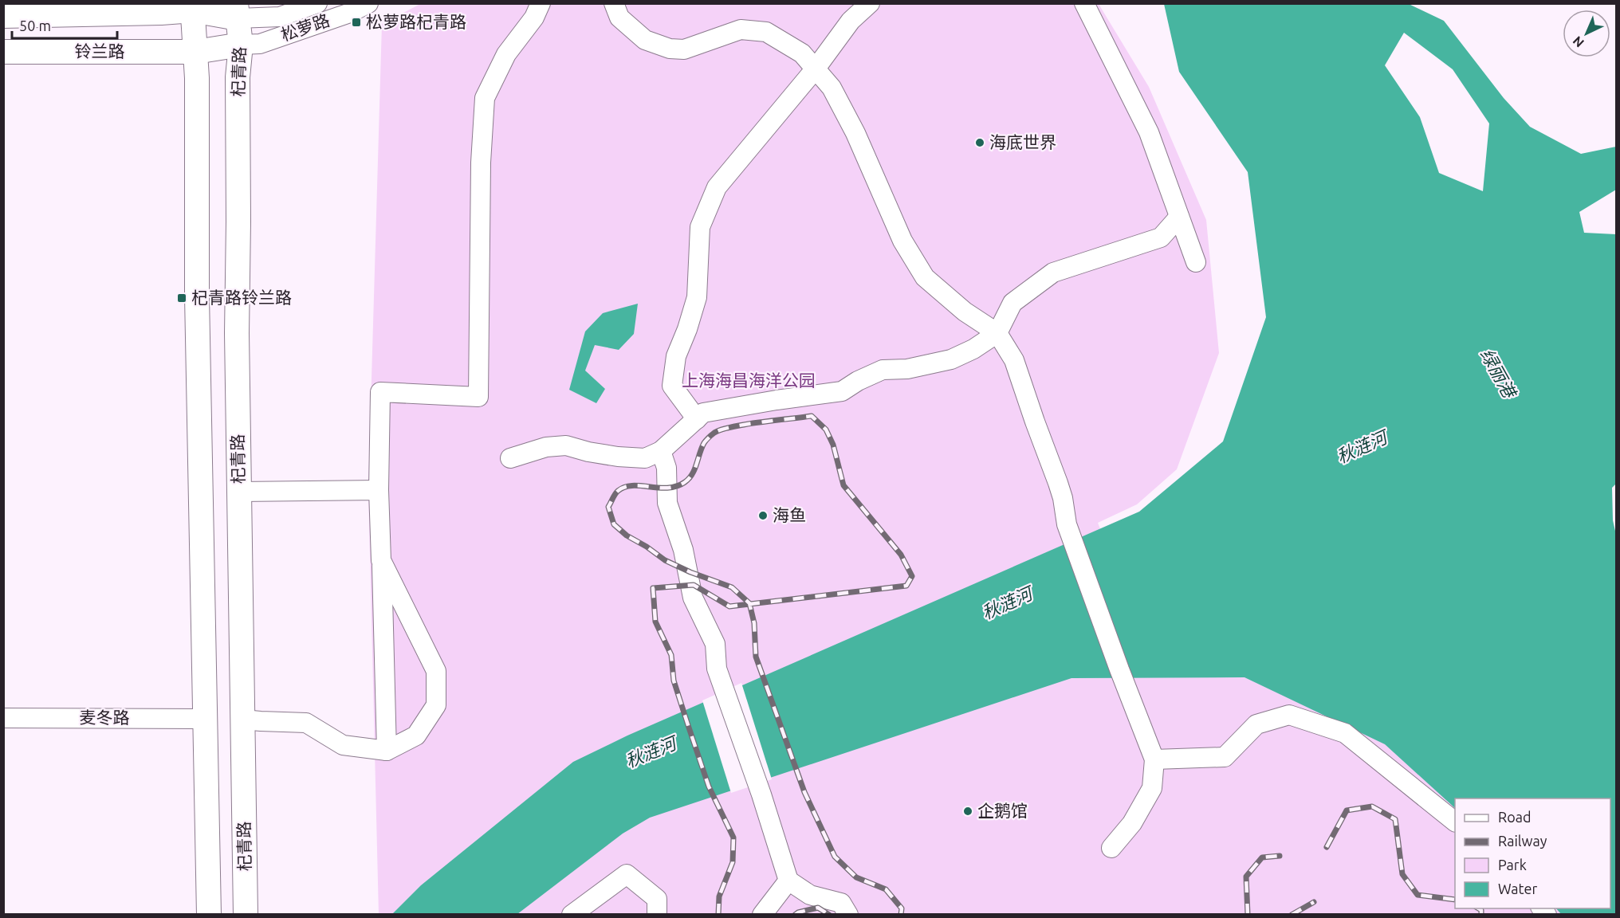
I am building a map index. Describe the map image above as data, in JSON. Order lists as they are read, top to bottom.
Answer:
{
  "streets": {
    "main road": ["铃兰路", "杞青路"],
    "street": ["松萝路", "麦冬路"]
  },
  "crossings": [
    ["松萝路", "铃兰路"],
    ["松萝路", "杞青路"],
    ["铃兰路", "杞青路"]
  ],
  "water": ["绿丽港", "秋涟河"],
  "parks": ["上海海昌海洋公园"],
  "places": {
    "transit": ["松萝路杞青路", "杞青路铃兰路"],
    "other": ["海底世界", "海鱼", "企鹅馆"]
  },
  "legend": [
    "Road",
    "Railway",
    "Park",
    "Water"
  ],
  "scale_bar": "50 m",
  "north": "bottom left"
}
